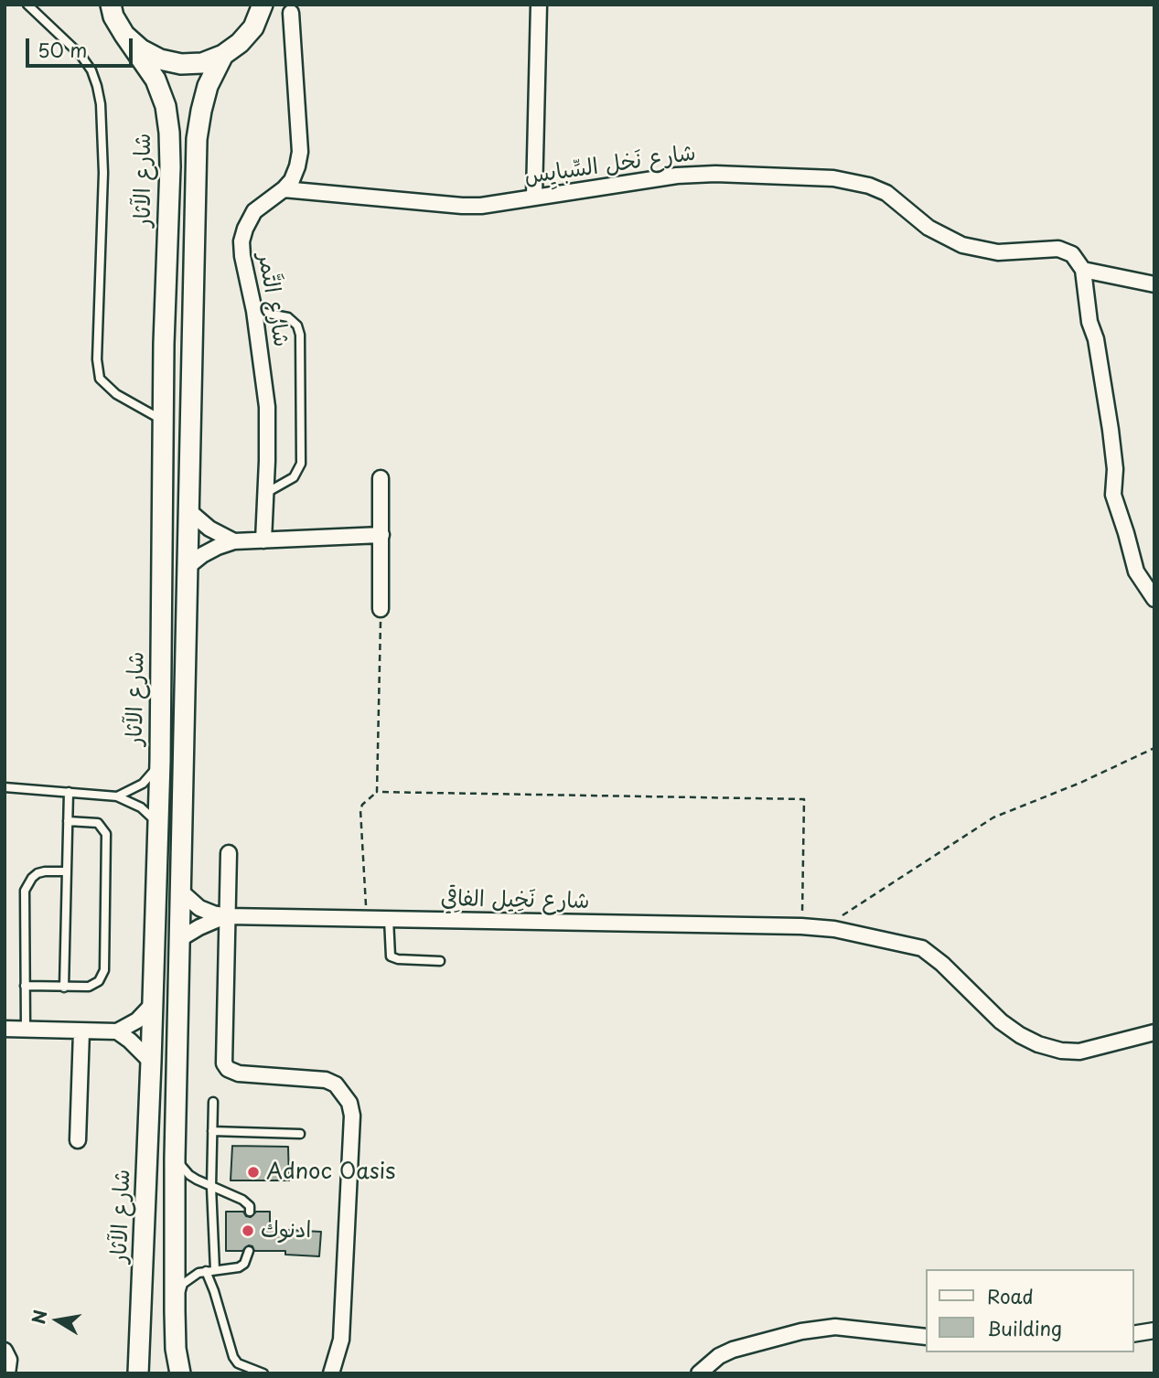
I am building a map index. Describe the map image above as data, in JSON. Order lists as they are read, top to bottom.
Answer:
{
  "streets": {
    "street": [
      "شارع نَخل السِّبايِس",
      "شارع الآثار",
      "شارع التَّمر",
      "شارع نَخِيل الفاقِي"
    ]
  },
  "crossings": [
    ["شارع نَخل السِّبايِس", "شارع التَّمر"]
  ],
  "places": ["Adnoc Oasis", "ادنوك"],
  "legend": ["Road", "Building"],
  "scale_bar": "50 m",
  "north": "left"
}
